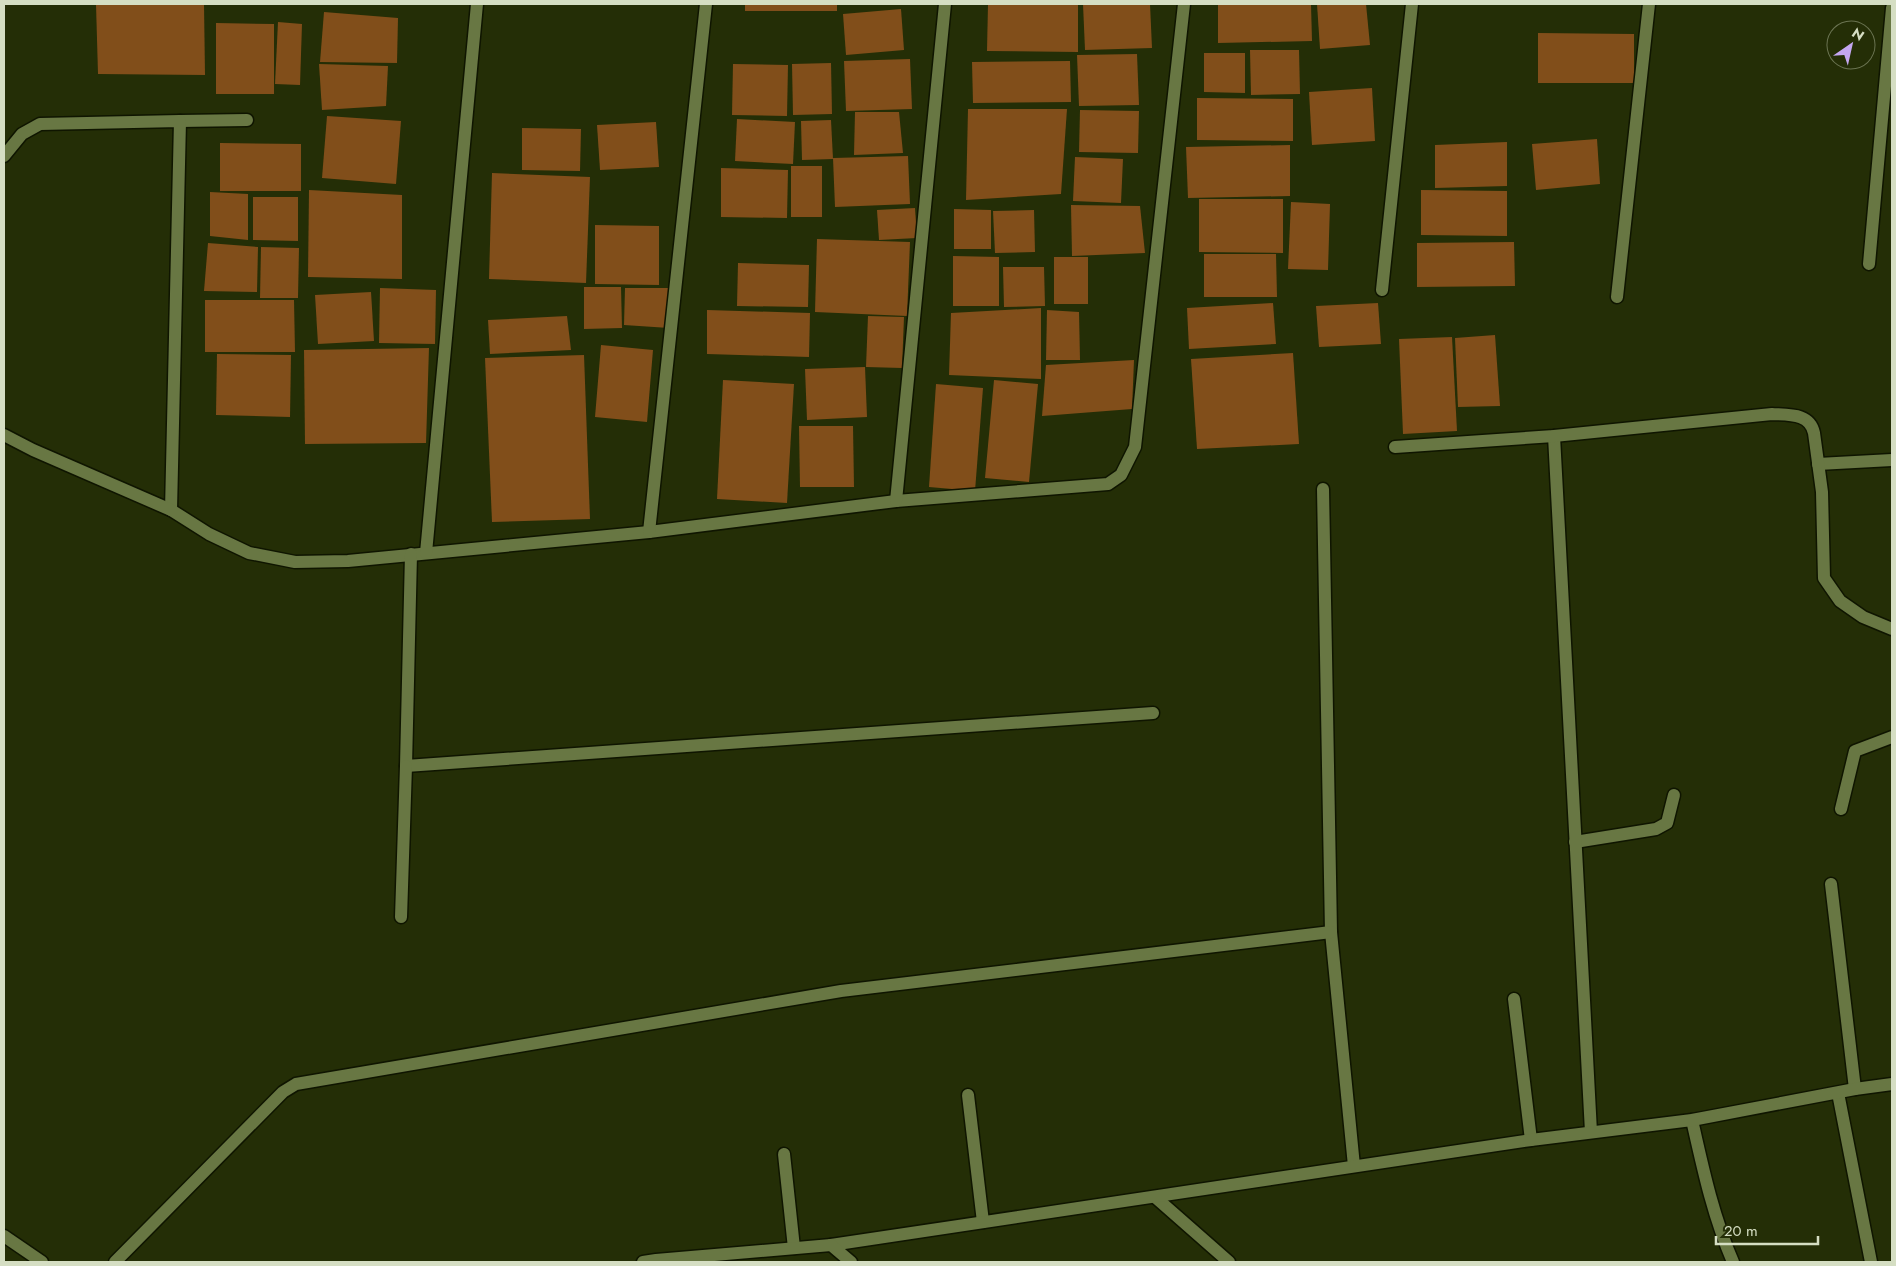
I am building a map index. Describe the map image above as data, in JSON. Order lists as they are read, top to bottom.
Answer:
{
  "scale_bar": "20 m",
  "north": "top right"
}
